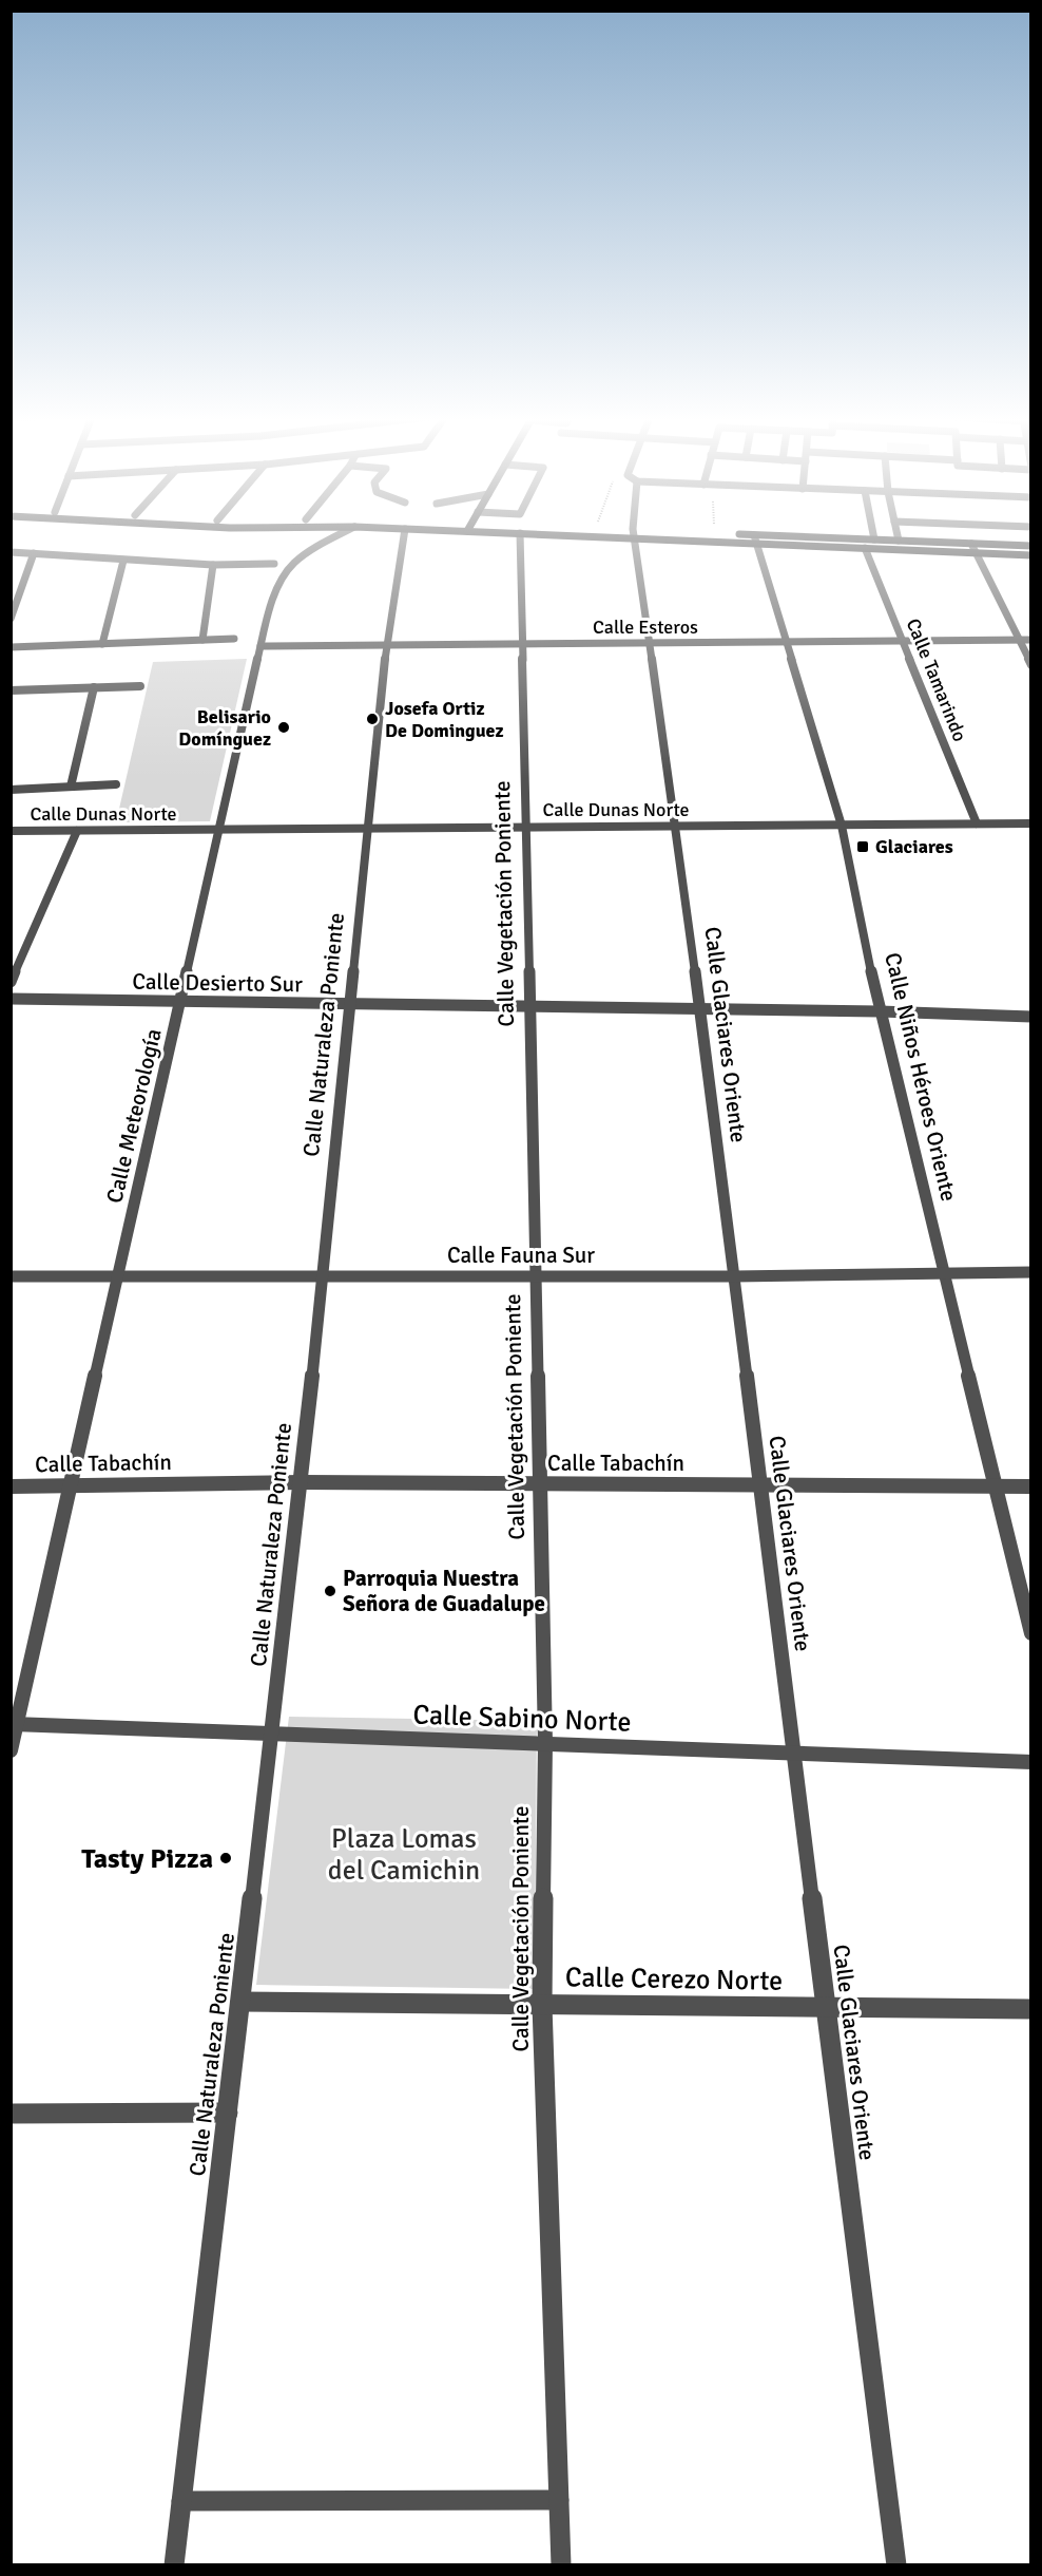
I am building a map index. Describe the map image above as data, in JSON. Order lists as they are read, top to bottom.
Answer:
{
  "streets": {
    "street": [
      "Calle Esteros",
      "Calle Tamarindo",
      "Calle Dunas Norte",
      "Calle Vegetación Poniente",
      "Calle Desierto Sur",
      "Calle Naturaleza Poniente",
      "Calle Glaciares Oriente",
      "Calle Niños Héroes Oriente",
      "Calle Meteorología",
      "Calle Fauna Sur",
      "Calle Tabachín",
      "Calle Sabino Norte",
      "Calle Cerezo Norte"
    ]
  },
  "crossings": [
    ["Calle Esteros", "Calle Tamarindo"],
    ["Calle Esteros", "Calle Vegetación Poniente"],
    ["Calle Esteros", "Calle Naturaleza Poniente"],
    ["Calle Esteros", "Calle Glaciares Oriente"],
    ["Calle Esteros", "Calle Niños Héroes Oriente"],
    ["Calle Esteros", "Calle Meteorología"],
    ["Calle Tamarindo", "Calle Dunas Norte"],
    ["Calle Dunas Norte", "Calle Vegetación Poniente"],
    ["Calle Dunas Norte", "Calle Naturaleza Poniente"],
    ["Calle Dunas Norte", "Calle Glaciares Oriente"],
    ["Calle Dunas Norte", "Calle Niños Héroes Oriente"],
    ["Calle Dunas Norte", "Calle Meteorología"],
    ["Calle Vegetación Poniente", "Calle Desierto Sur"],
    ["Calle Vegetación Poniente", "Calle Fauna Sur"],
    ["Calle Vegetación Poniente", "Calle Tabachín"],
    ["Calle Vegetación Poniente", "Calle Sabino Norte"],
    ["Calle Vegetación Poniente", "Calle Cerezo Norte"],
    ["Calle Desierto Sur", "Calle Naturaleza Poniente"],
    ["Calle Desierto Sur", "Calle Glaciares Oriente"],
    ["Calle Desierto Sur", "Calle Niños Héroes Oriente"],
    ["Calle Desierto Sur", "Calle Meteorología"],
    ["Calle Naturaleza Poniente", "Calle Fauna Sur"],
    ["Calle Naturaleza Poniente", "Calle Tabachín"],
    ["Calle Naturaleza Poniente", "Calle Sabino Norte"],
    ["Calle Naturaleza Poniente", "Calle Cerezo Norte"],
    ["Calle Glaciares Oriente", "Calle Fauna Sur"],
    ["Calle Glaciares Oriente", "Calle Tabachín"],
    ["Calle Glaciares Oriente", "Calle Sabino Norte"],
    ["Calle Glaciares Oriente", "Calle Cerezo Norte"],
    ["Calle Niños Héroes Oriente", "Calle Fauna Sur"],
    ["Calle Niños Héroes Oriente", "Calle Tabachín"],
    ["Calle Meteorología", "Calle Fauna Sur"],
    ["Calle Meteorología", "Calle Tabachín"],
    ["Calle Meteorología", "Calle Sabino Norte"]
  ],
  "parks": ["Plaza Lomas del Camichin"],
  "places": {
    "other": [
      "Josefa Ortiz De Dominguez",
      "Belisario Domínguez",
      "Parroquia Nuestra Señora de Guadalupe",
      "Tasty Pizza"
    ],
    "transit": ["Glaciares"]
  }
}
